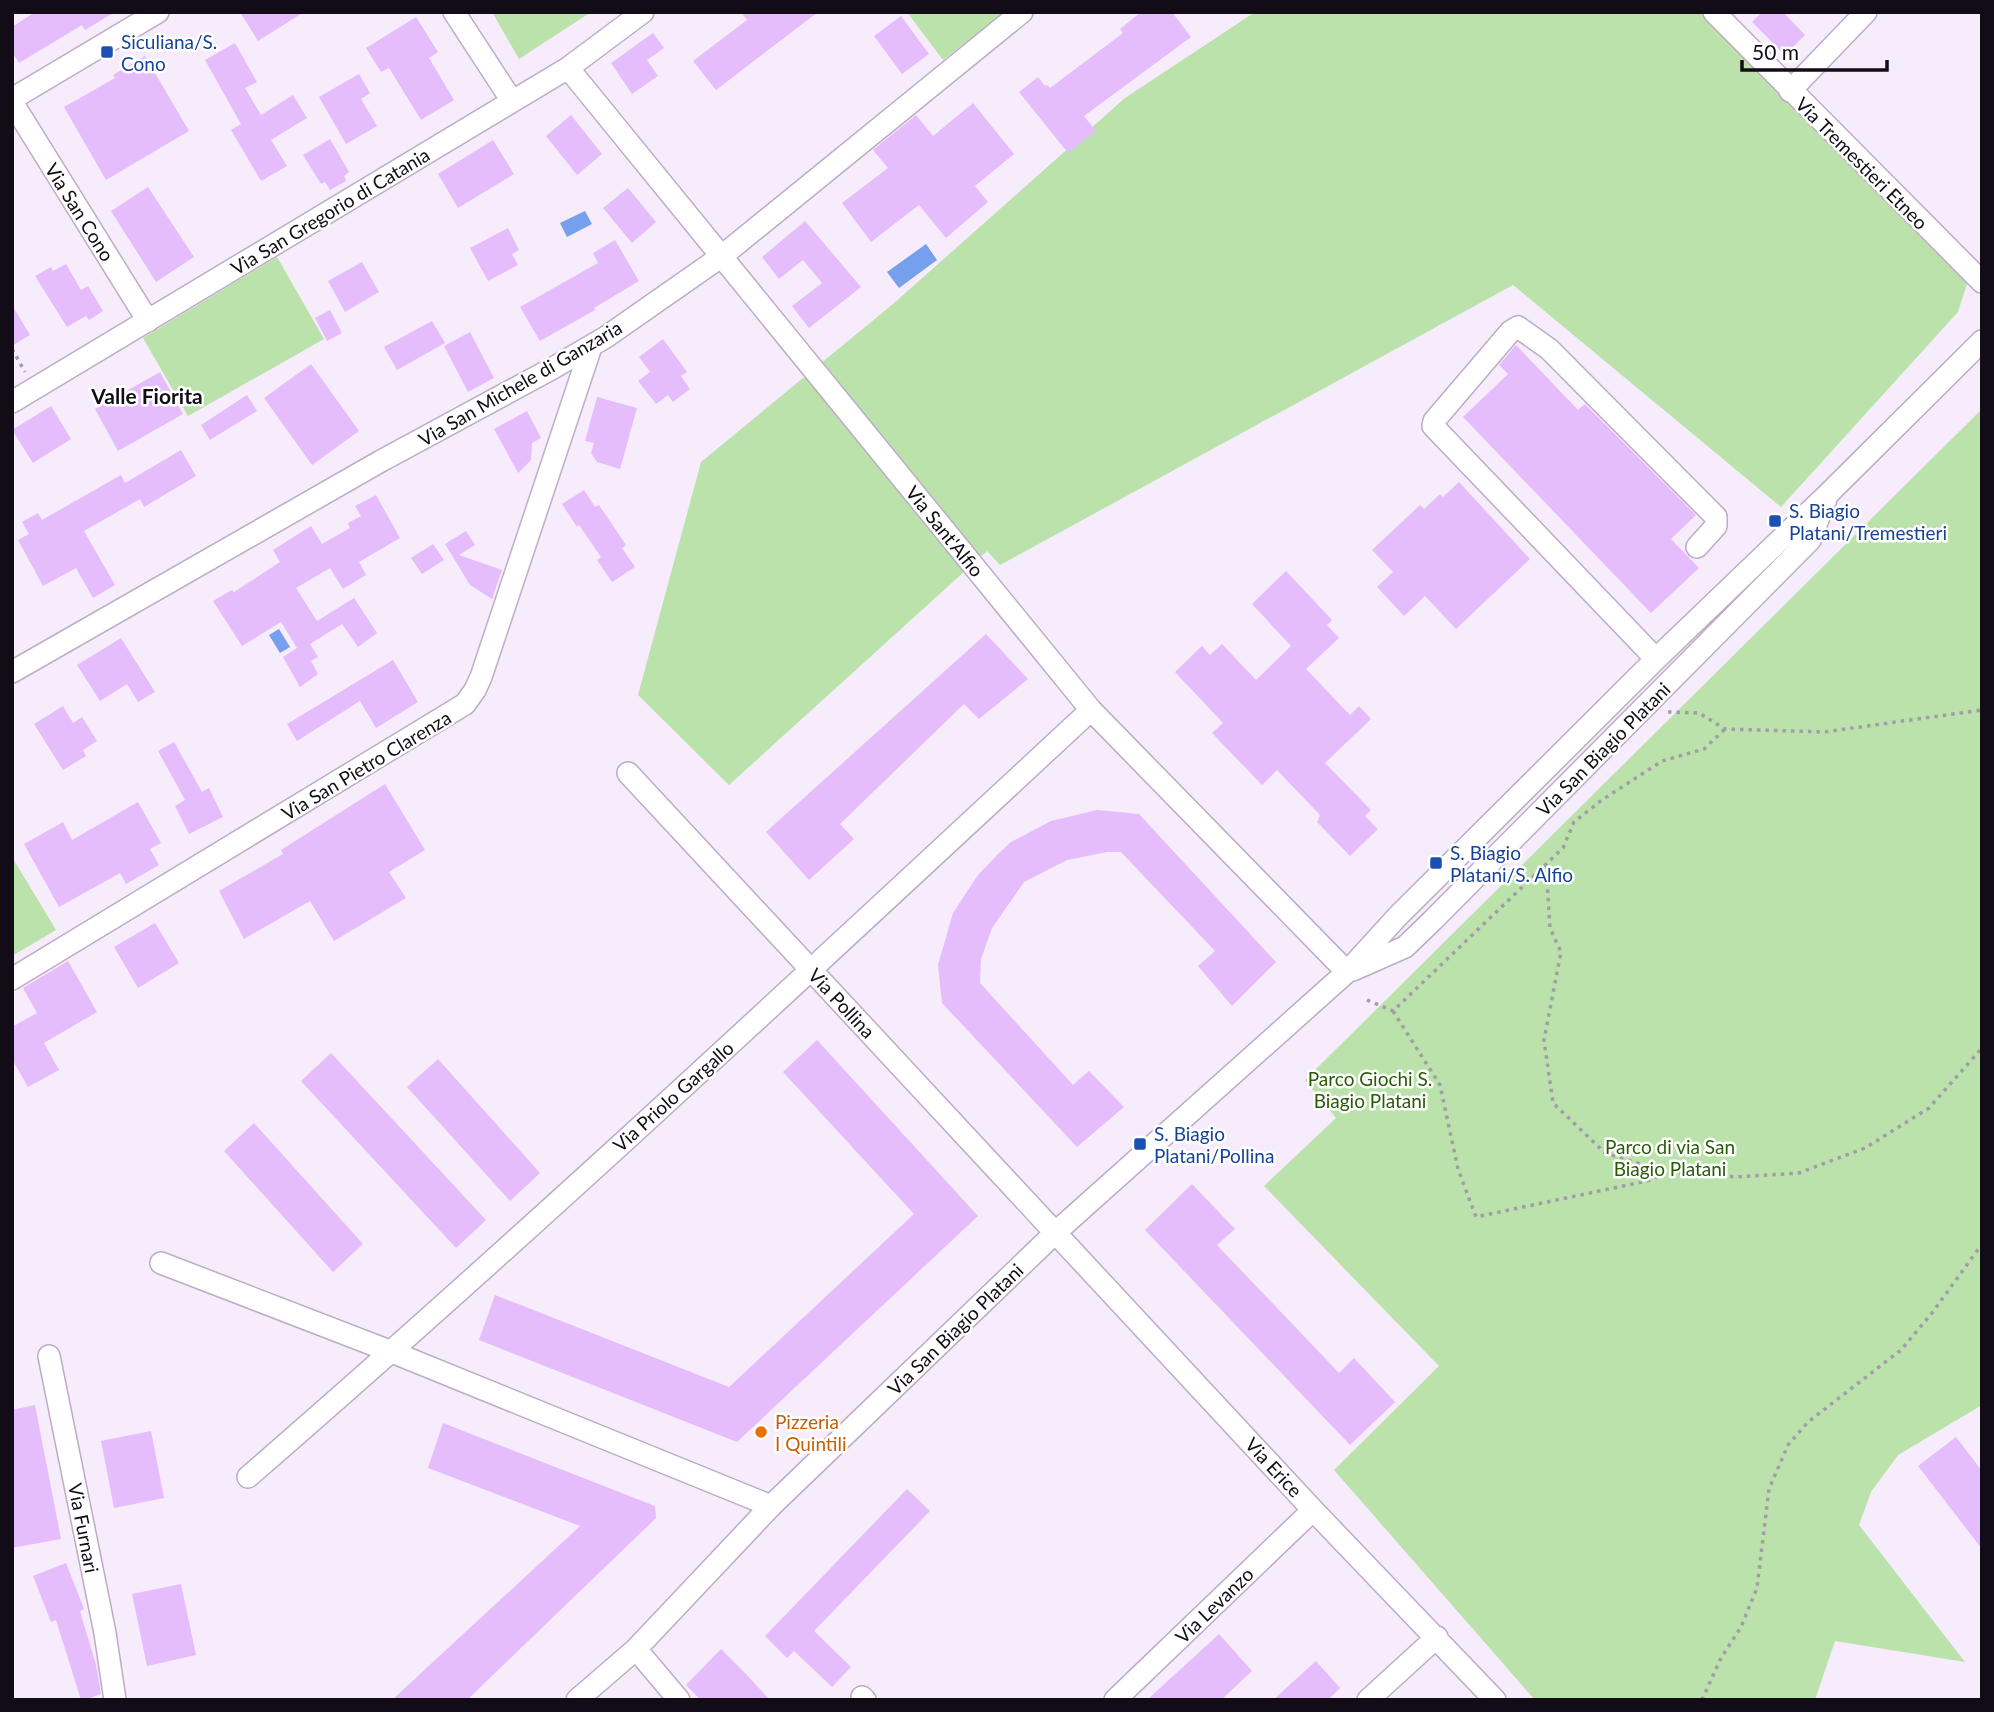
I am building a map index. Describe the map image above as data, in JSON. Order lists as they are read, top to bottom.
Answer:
{
  "streets": {
    "street": [
      "Via Tremestieri Etneo",
      "Via San Gregorio di Catania",
      "Via San Cono",
      "Via San Michele di Ganzaria",
      "Via Sant'Alfio",
      "Via San Biagio Platani",
      "Via San Pietro Clarenza",
      "Via Pollina",
      "Via Priolo Gargallo",
      "Via Erice",
      "Via Furnari",
      "Via Levanzo"
    ]
  },
  "crossings": [
    ["Via San Gregorio di Catania", "Via San Cono"],
    ["Via San Gregorio di Catania", "Via Sant'Alfio"],
    ["Via San Michele di Ganzaria", "Via Sant'Alfio"],
    ["Via San Michele di Ganzaria", "Via San Pietro Clarenza"],
    ["Via Sant'Alfio", "Via San Biagio Platani"],
    ["Via Sant'Alfio", "Via Priolo Gargallo"],
    ["Via San Biagio Platani", "Via Pollina"],
    ["Via San Biagio Platani", "Via Erice"],
    ["Via Pollina", "Via Priolo Gargallo"],
    ["Via Pollina", "Via Erice"],
    ["Via Erice", "Via Levanzo"]
  ],
  "districts": ["Valle Fiorita"],
  "parks": ["Parco Giochi S. Biagio Platani", "Parco di via San Biagio Platani"],
  "places": {
    "transit": [
      "Siculiana/S. Cono",
      "S. Biagio Platani/Tremestieri",
      "S. Biagio Platani/S. Alfio",
      "S. Biagio Platani/Pollina"
    ],
    "other": ["Pizzeria I Quintili"]
  },
  "scale_bar": "50 m"
}
